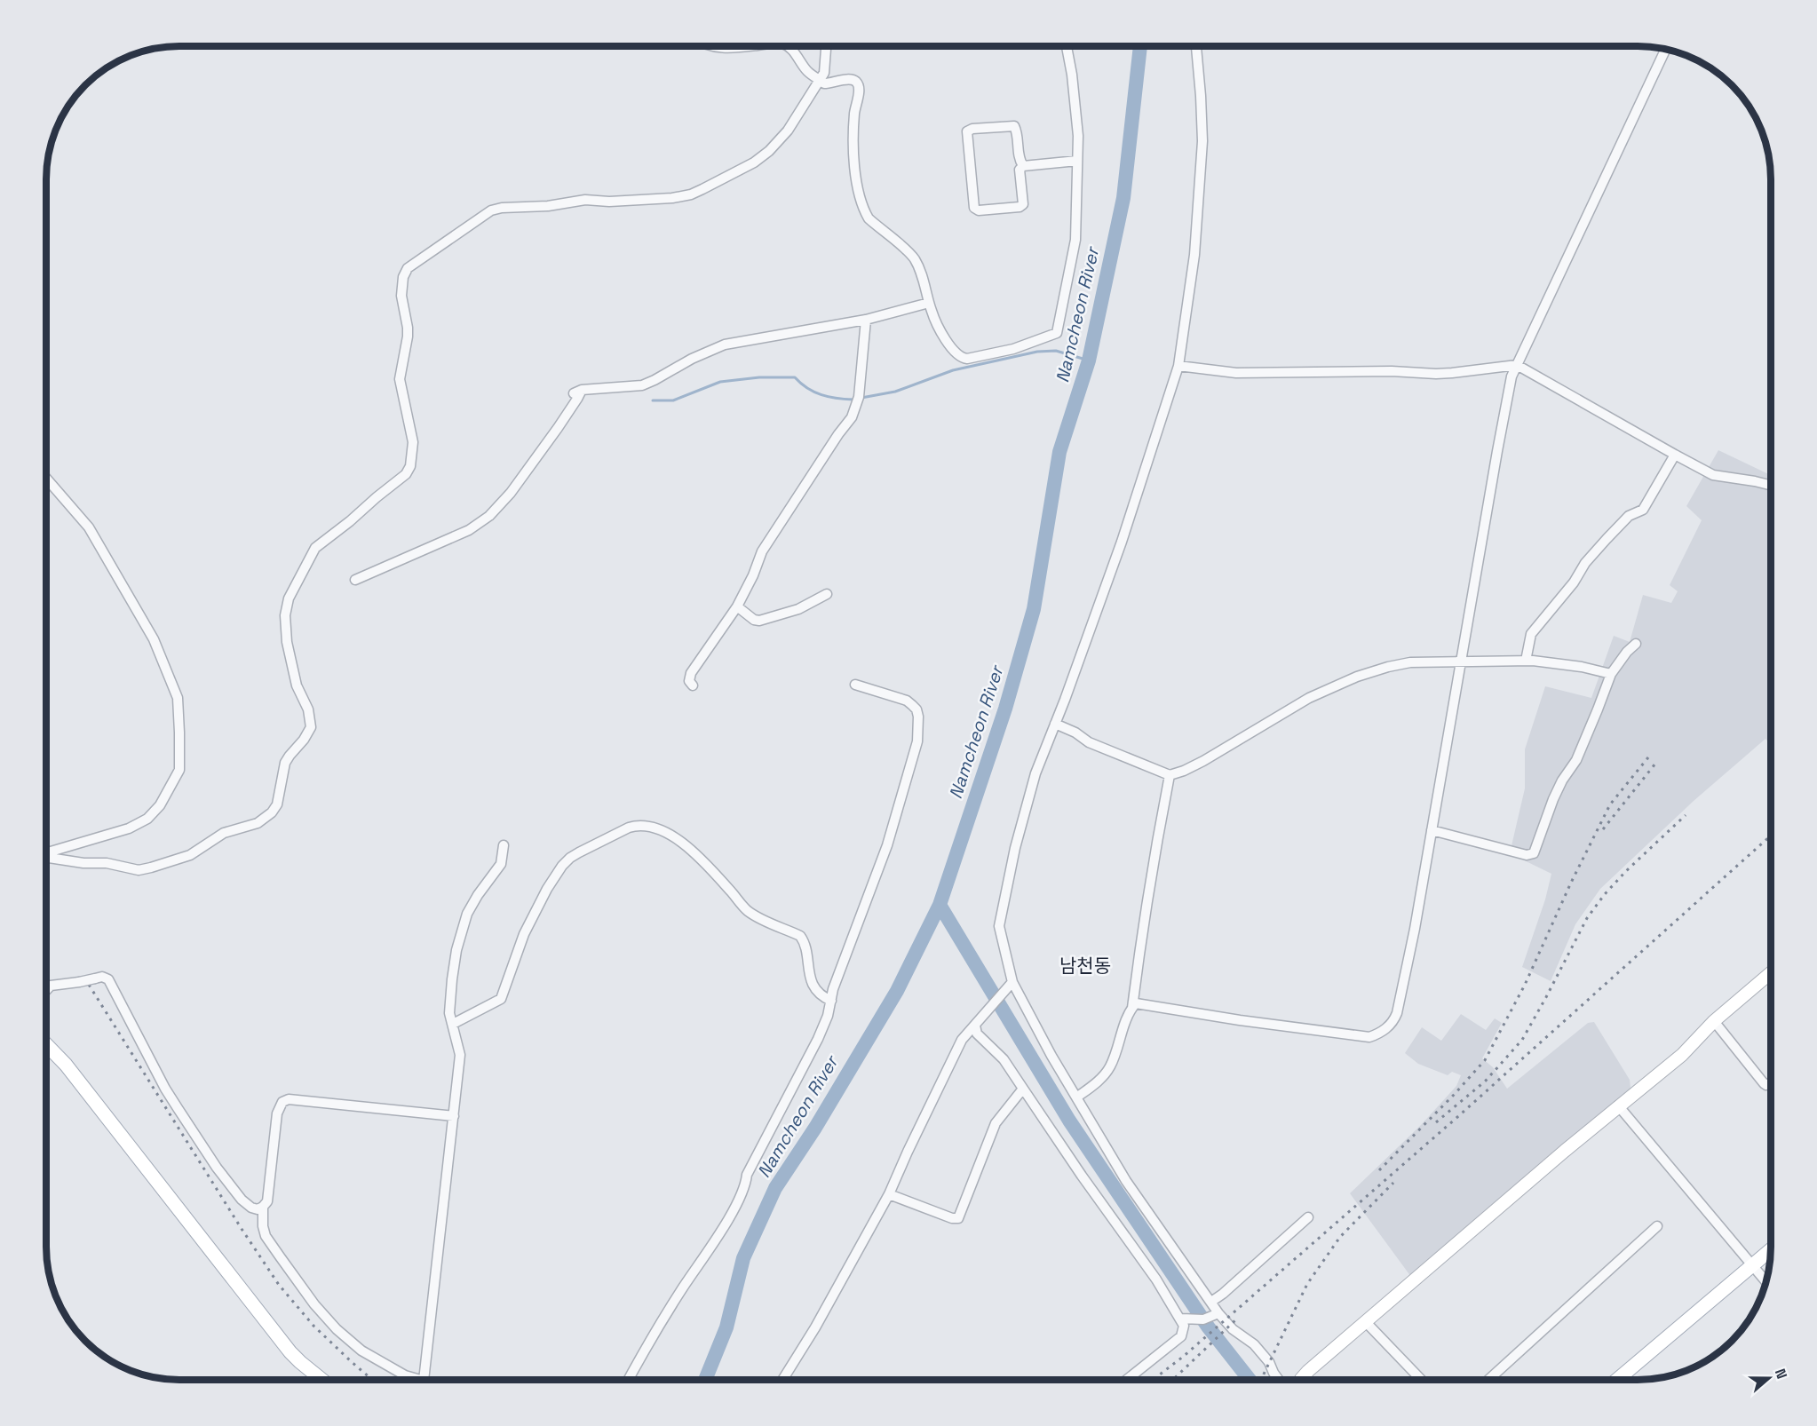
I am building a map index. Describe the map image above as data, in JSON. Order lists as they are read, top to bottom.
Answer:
{
  "districts": ["남천동"],
  "water": ["Namcheon River"],
  "north": "right"
}
